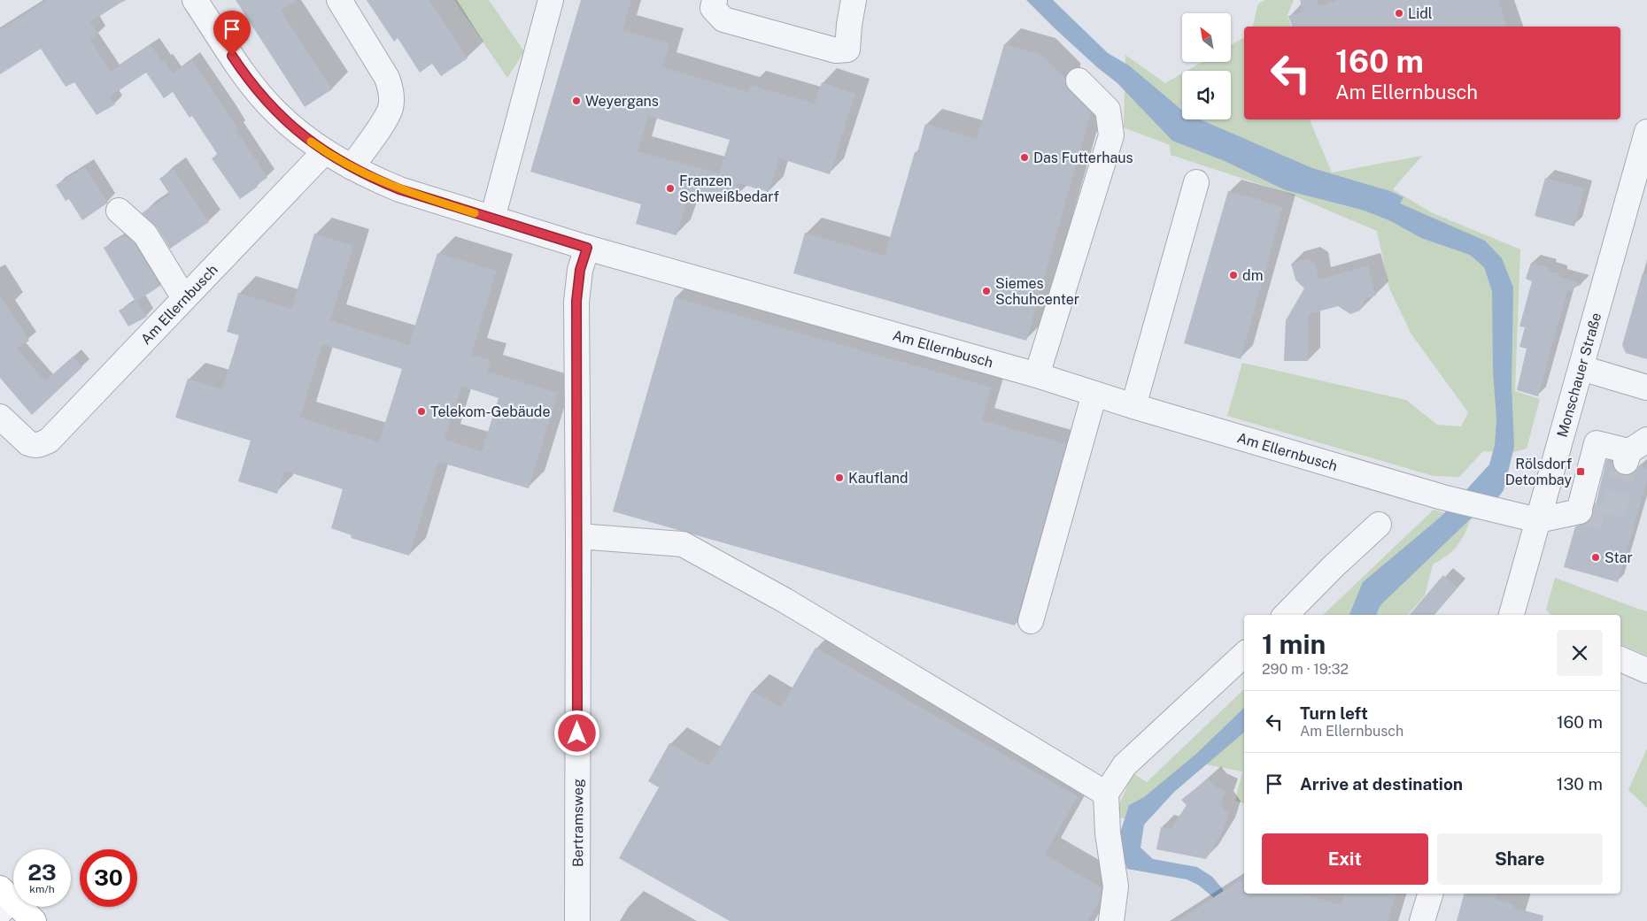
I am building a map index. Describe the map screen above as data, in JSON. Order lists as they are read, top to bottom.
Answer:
{
  "streets": {
    "street": ["Am Ellernbusch", "Monschauer Straße", "Bertramsweg"]
  },
  "crossings": [
    ["Am Ellernbusch", "Monschauer Straße"],
    ["Am Ellernbusch", "Bertramsweg"]
  ],
  "places": {
    "other": [
      "Lidl",
      "Weyergans",
      "Das Futterhaus",
      "Franzen Schweißbedarf",
      "dm",
      "Siemes Schuhcenter",
      "Telekom-Gebäude",
      "Kaufland",
      "Star"
    ],
    "transit": ["Rölsdorf Detombay"]
  },
  "north": "top left",
  "page": {
    "turn": ["160 m", "Am Ellernbusch"],
    "heading": ["1 min", "290 m · 19:32"],
    "list": [
      {
        "name": "Turn left",
        "note": "Am Ellernbusch",
        "value": "160 m"
      },
      {
        "name": "Arrive at destination",
        "value": "130 m"
      }
    ],
    "buttons": ["Exit", "Share"],
    "speed": "23 km/h",
    "limit": "30"
  }
}
